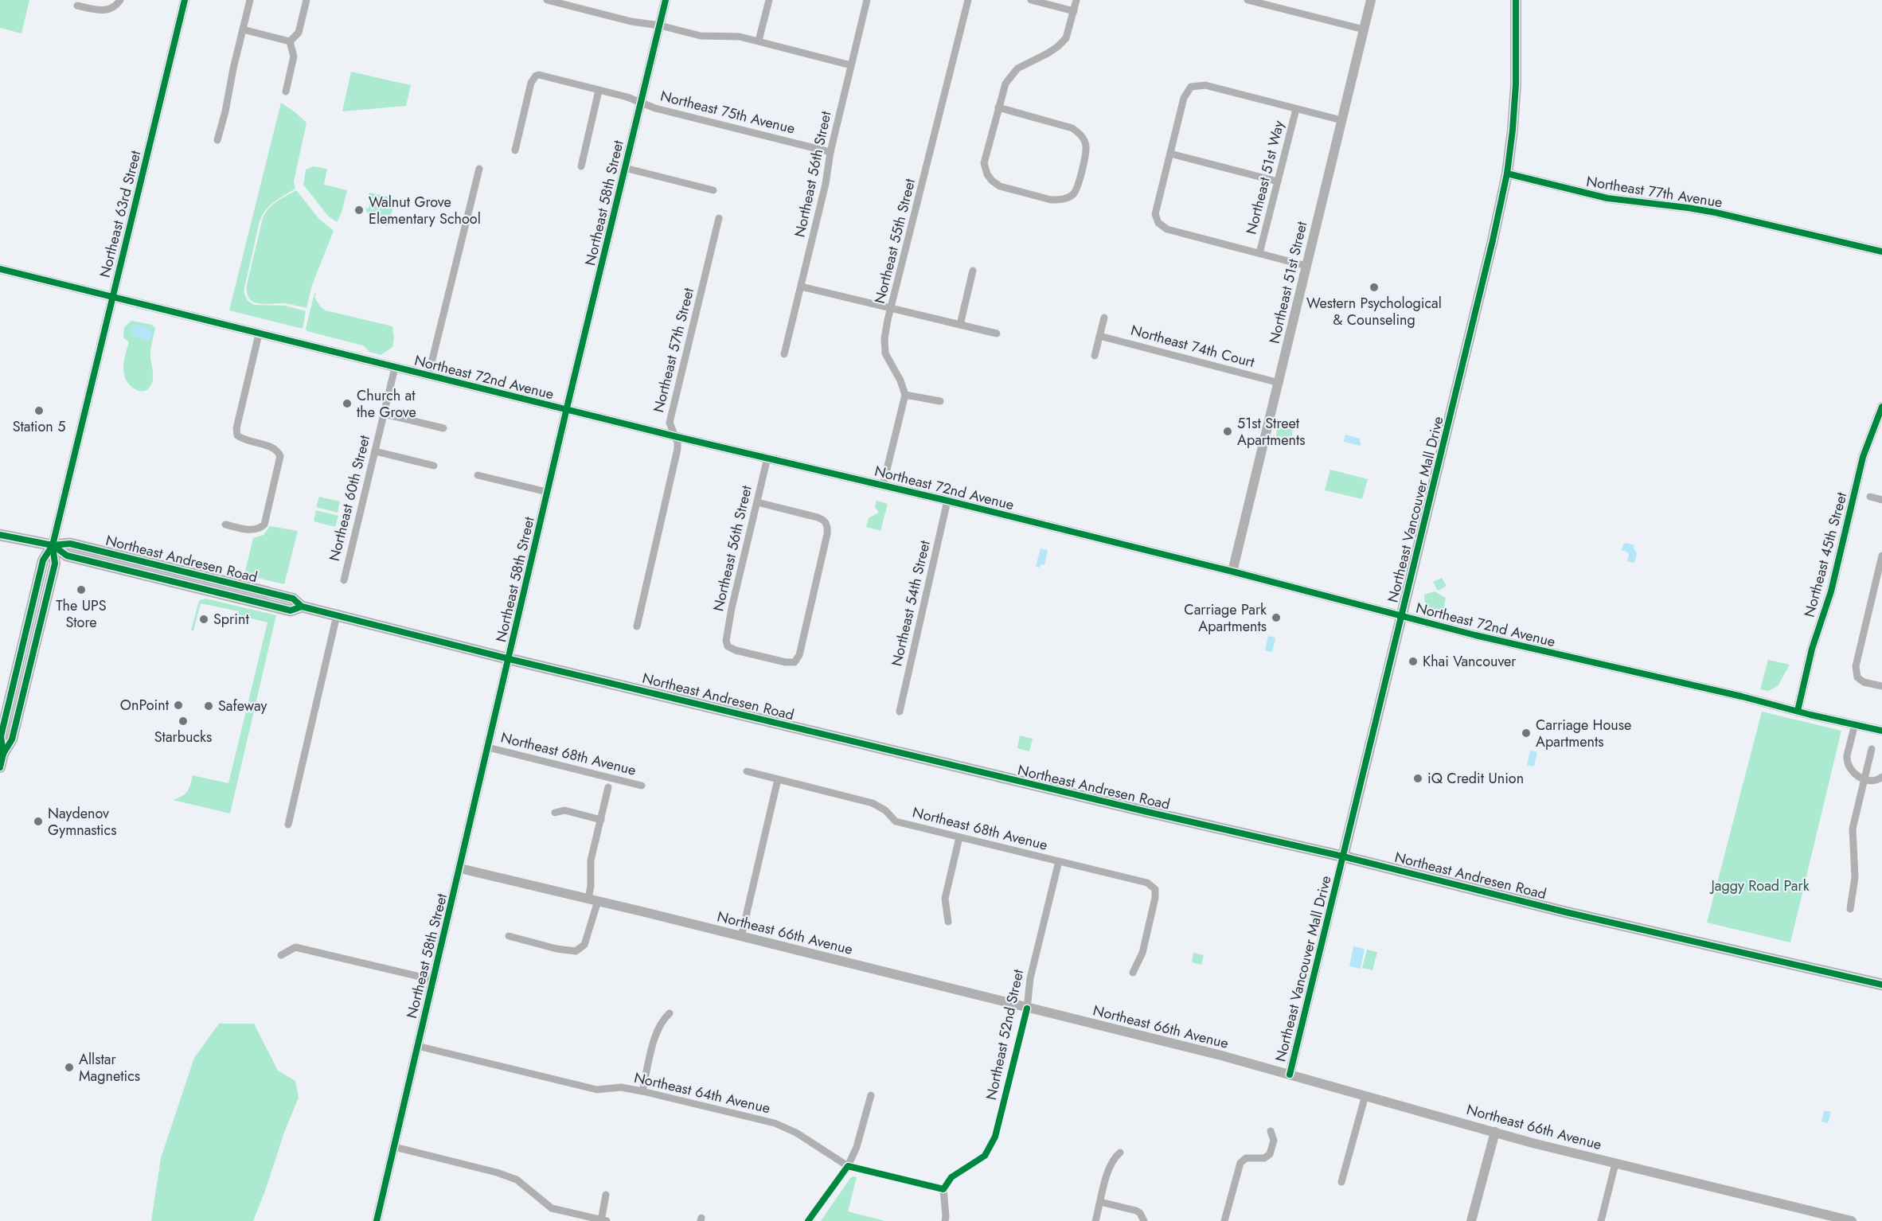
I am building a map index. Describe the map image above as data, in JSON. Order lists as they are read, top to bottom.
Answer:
{
  "streets": {
    "main road": ["Northeast 63rd Street", "Northeast Vancouver Mall Drive", "Northeast Andresen Road"],
    "street": [
      "Northeast 75th Avenue",
      "Northeast 56th Street",
      "Northeast 51st Way",
      "Northeast 77th Avenue",
      "Northeast 58th Street",
      "Northeast 55th Street",
      "Northeast 51st Street",
      "Northeast 74th Court",
      "Northeast 57th Street",
      "Northeast 72nd Avenue",
      "Northeast 60th Street",
      "Northeast 45th Street",
      "Northeast 54th Street",
      "Northeast 68th Avenue",
      "Northeast 66th Avenue",
      "Northeast 52nd Street",
      "Northeast 64th Avenue"
    ]
  },
  "crossings": [
    ["Northeast 75th Avenue", "Northeast 56th Street"],
    ["Northeast 75th Avenue", "Northeast 58th Street"],
    ["Northeast 56th Street", "Northeast 72nd Avenue"],
    ["Northeast 77th Avenue", "Northeast Vancouver Mall Drive"],
    ["Northeast 58th Street", "Northeast 72nd Avenue"],
    ["Northeast 58th Street", "Northeast Andresen Road"],
    ["Northeast 58th Street", "Northeast 68th Avenue"],
    ["Northeast 58th Street", "Northeast 66th Avenue"],
    ["Northeast 58th Street", "Northeast 64th Avenue"],
    ["Northeast 63rd Street", "Northeast 72nd Avenue"],
    ["Northeast 63rd Street", "Northeast Andresen Road"],
    ["Northeast 51st Street", "Northeast 74th Court"],
    ["Northeast 51st Street", "Northeast 72nd Avenue"],
    ["Northeast 57th Street", "Northeast 72nd Avenue"],
    ["Northeast 72nd Avenue", "Northeast 60th Street"],
    ["Northeast 72nd Avenue", "Northeast Vancouver Mall Drive"],
    ["Northeast 72nd Avenue", "Northeast 45th Street"],
    ["Northeast 72nd Avenue", "Northeast 54th Street"],
    ["Northeast Vancouver Mall Drive", "Northeast Andresen Road"],
    ["Northeast Vancouver Mall Drive", "Northeast 66th Avenue"],
    ["Northeast 68th Avenue", "Northeast 52nd Street"],
    ["Northeast 66th Avenue", "Northeast 52nd Street"],
    ["Northeast 52nd Street", "Northeast 64th Avenue"]
  ],
  "parks": ["Jaggy Road Park"],
  "places": [
    "Walnut Grove Elementary School",
    "Western Psychological & Counseling",
    "Church at the Grove",
    "Station 5",
    "51st Street Apartments",
    "The UPS Store",
    "Carriage Park Apartments",
    "Sprint",
    "Khai Vancouver",
    "OnPoint",
    "Safeway",
    "Starbucks",
    "Carriage House Apartments",
    "iQ Credit Union",
    "Naydenov Gymnastics",
    "Allstar Magnetics"
  ]
}
